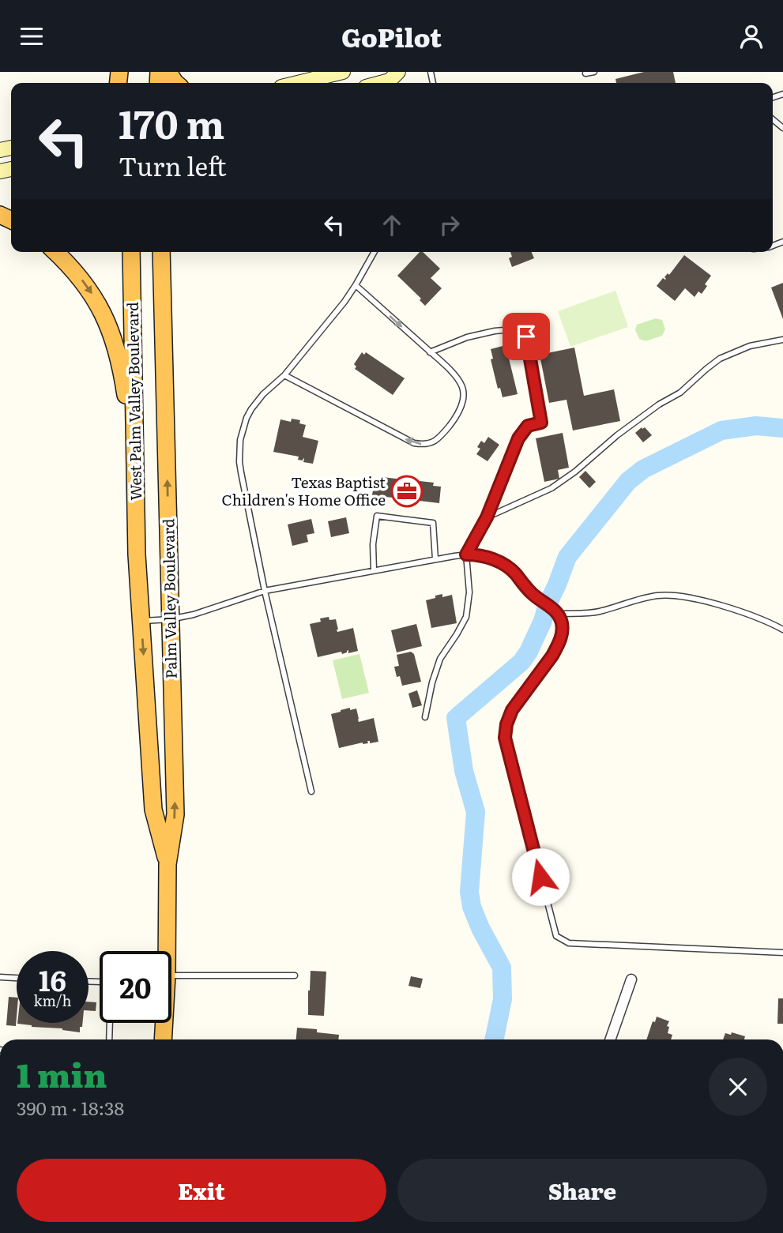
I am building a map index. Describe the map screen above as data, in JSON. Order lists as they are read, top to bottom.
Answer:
{
  "streets": {
    "highway": ["West Palm Valley Boulevard", "Palm Valley Boulevard"]
  },
  "crossings": [
    ["West Palm Valley Boulevard", "Palm Valley Boulevard"]
  ],
  "places": {
    "office": ["Texas Baptist Children's Home Office"]
  },
  "page": {
    "header": "GoPilot",
    "turn": ["170 m", "Turn left"],
    "speed": "16 km/h",
    "limit": "20",
    "heading": ["1 min", "390 m · 18:38"],
    "buttons": ["Exit", "Share"]
  }
}
